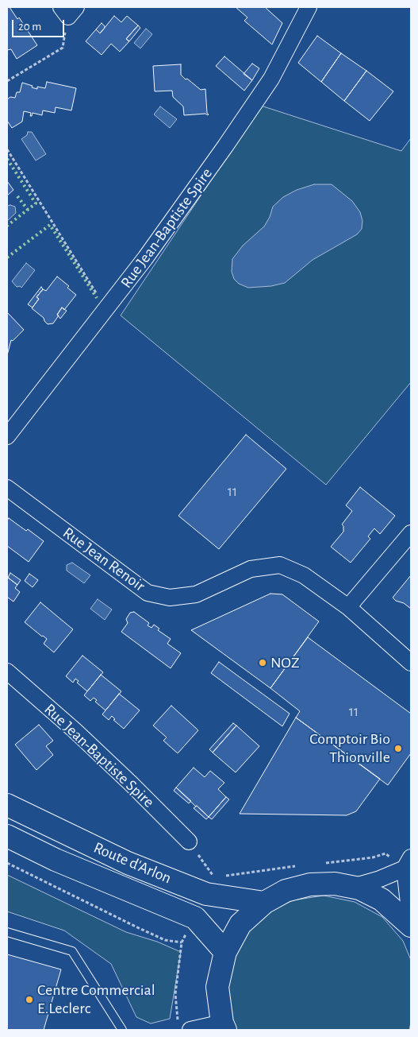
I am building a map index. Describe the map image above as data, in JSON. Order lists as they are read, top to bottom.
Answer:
{
  "streets": {
    "main road": ["Route d'Arlon"],
    "street": ["Rue Jean-Baptiste Spire", "Rue Jean Renoir"]
  },
  "places": ["NOZ", "Comptoir Bio Thionville", "Centre Commercial E.Leclerc"],
  "house_numbers": ["11", "11"],
  "scale_bar": "20 m"
}
